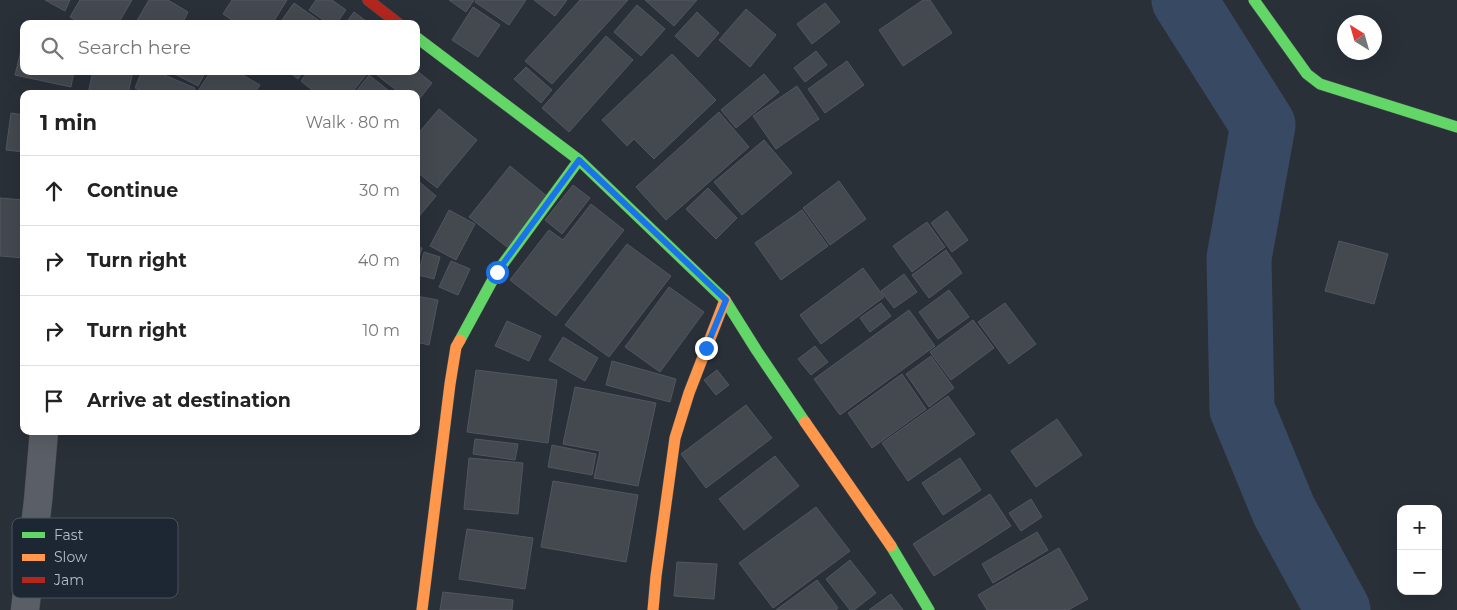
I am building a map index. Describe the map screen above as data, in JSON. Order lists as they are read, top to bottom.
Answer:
{
  "legend": ["Fast", "Slow", "Jam"],
  "north": "top left",
  "page": {
    "search": "Search here",
    "heading": ["1 min", "Walk · 80 m"],
    "list": [
      ["Continue", "30 m"],
      ["Turn right", "40 m"],
      ["Turn right", "10 m"],
      "Arrive at destination"
    ],
    "map_buttons": ["+", "−"]
  }
}
